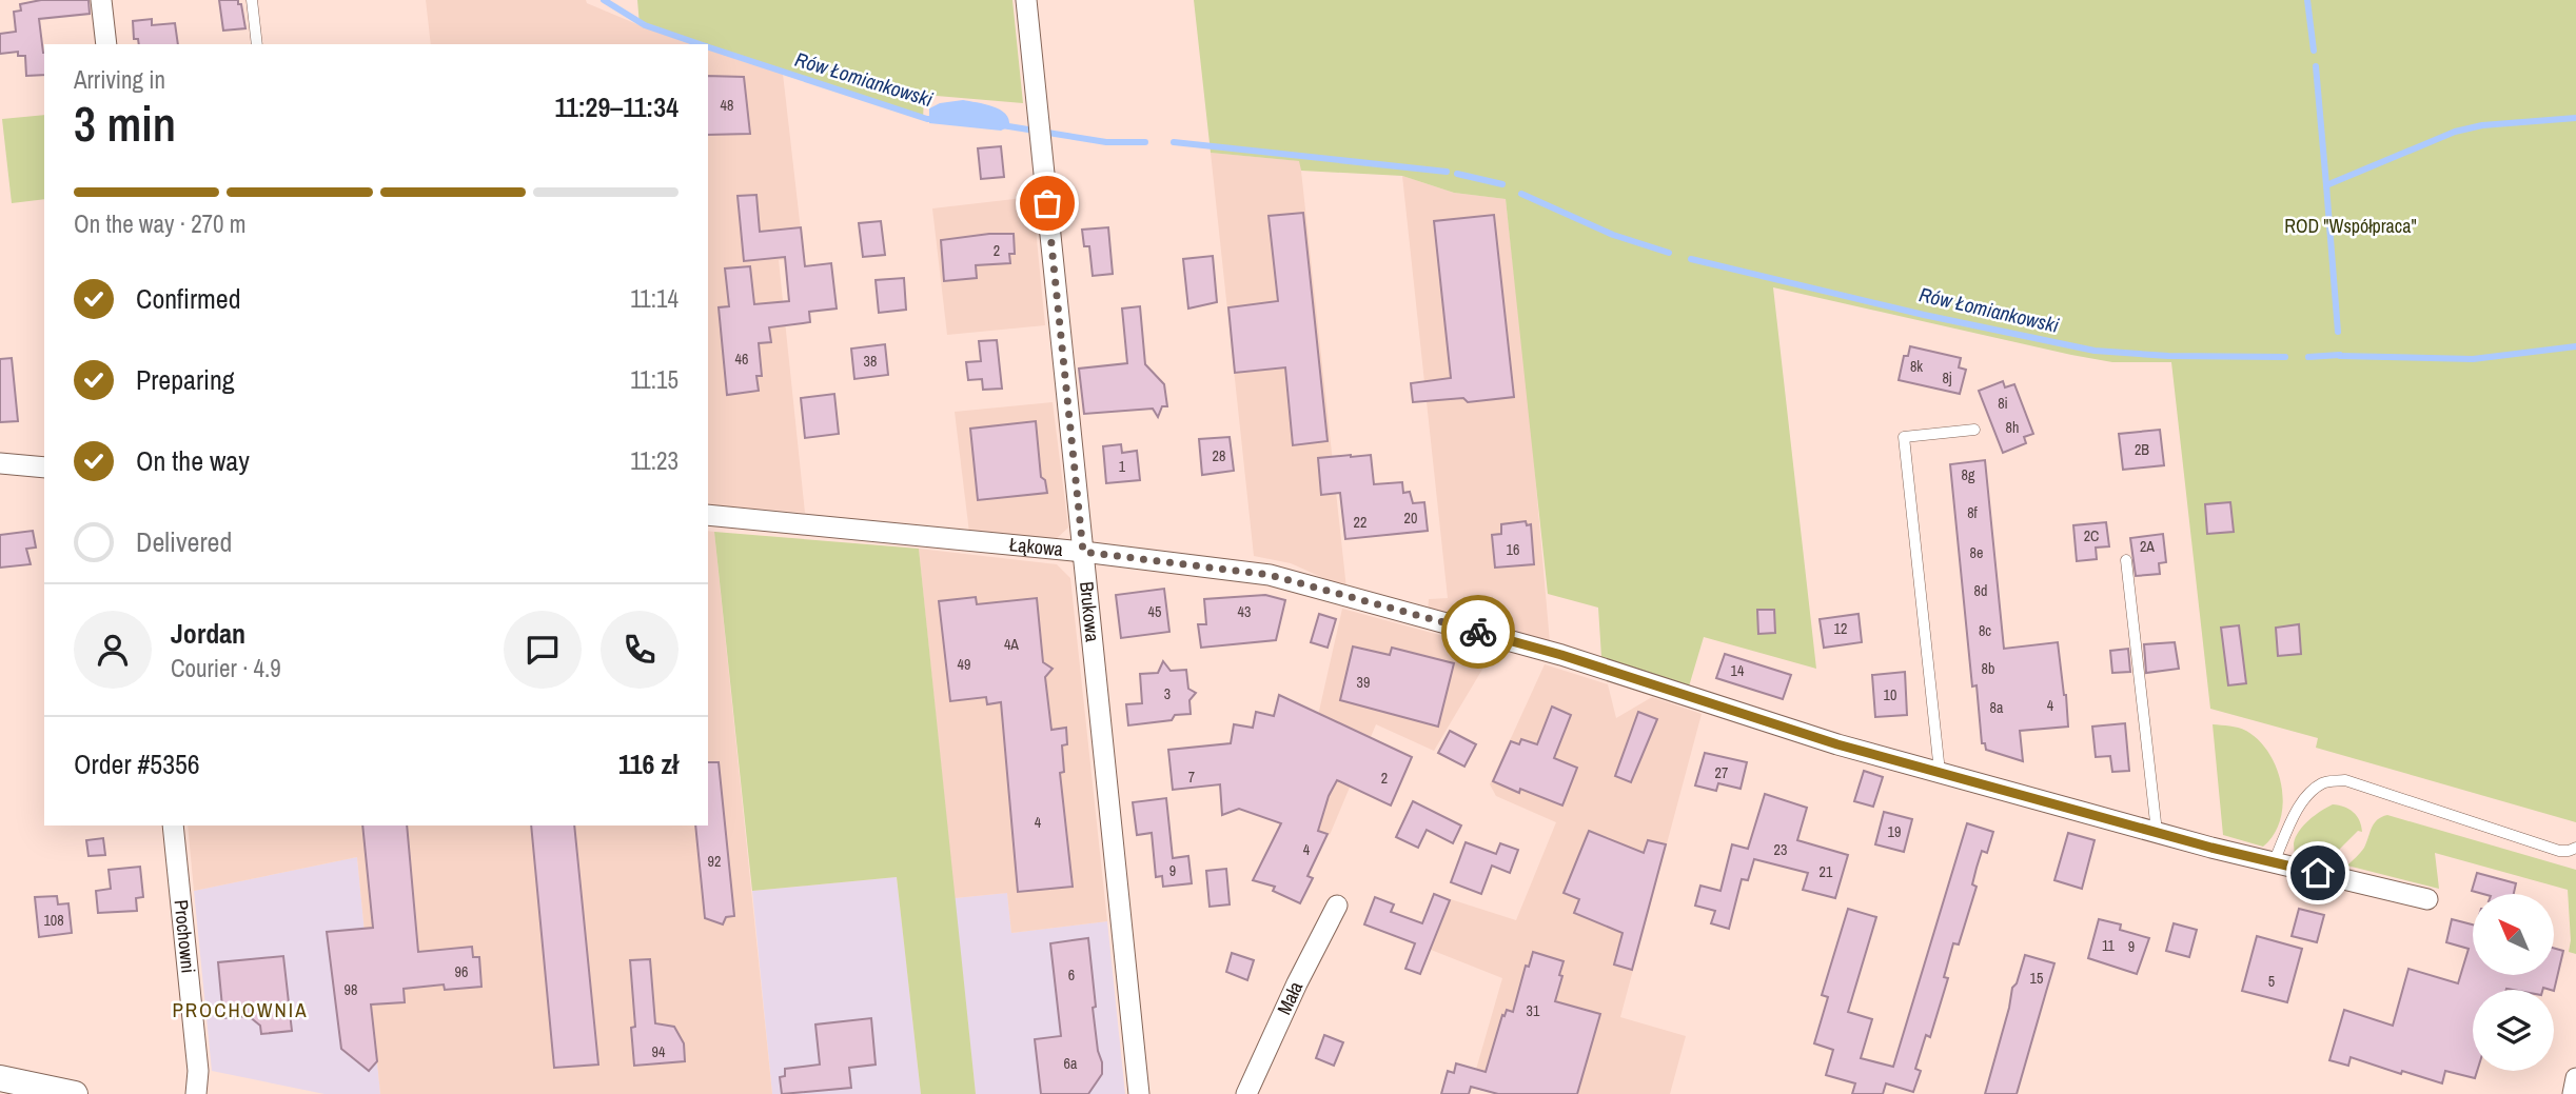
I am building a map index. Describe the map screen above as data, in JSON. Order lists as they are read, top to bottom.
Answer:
{
  "streets": {
    "street": [
      "Łąkowa",
      "Brukowa",
      "Prochowni",
      "Mała"
    ]
  },
  "crossings": [
    ["Łąkowa", "Brukowa"]
  ],
  "districts": ["PROCHOWNIA"],
  "water": ["Rów Łomiankowski"],
  "parks": ["ROD \"Współpraca\""],
  "house_numbers": [
    "48",
    "2",
    "46",
    "38",
    "8k",
    "8j",
    "8i",
    "8h",
    "2B",
    "28",
    "1",
    "8g",
    "8f",
    "20",
    "22",
    "2C",
    "2A",
    "16",
    "8e",
    "8d",
    "45",
    "43",
    "12",
    "8c",
    "4A",
    "49",
    "8b",
    "14",
    "39",
    "3",
    "10",
    "4",
    "8a",
    "27",
    "7",
    "2",
    "4",
    "19",
    "4",
    "23",
    "92",
    "9",
    "21",
    "108",
    "11",
    "9",
    "96",
    "6",
    "15",
    "5",
    "98",
    "31",
    "94",
    "6a"
  ],
  "north": "top left",
  "page": {
    "heading": ["3 min", "Arriving in", "11:29–11:34"],
    "panel": [
      "Jordan",
      "Courier · 4.9",
      "Order #5356",
      "116 zł"
    ],
    "bar": "On the way · 270 m",
    "list": [
      ["Confirmed", "11:14"],
      ["Preparing", "11:15"],
      ["On the way", "11:23"],
      "Delivered"
    ]
  }
}
